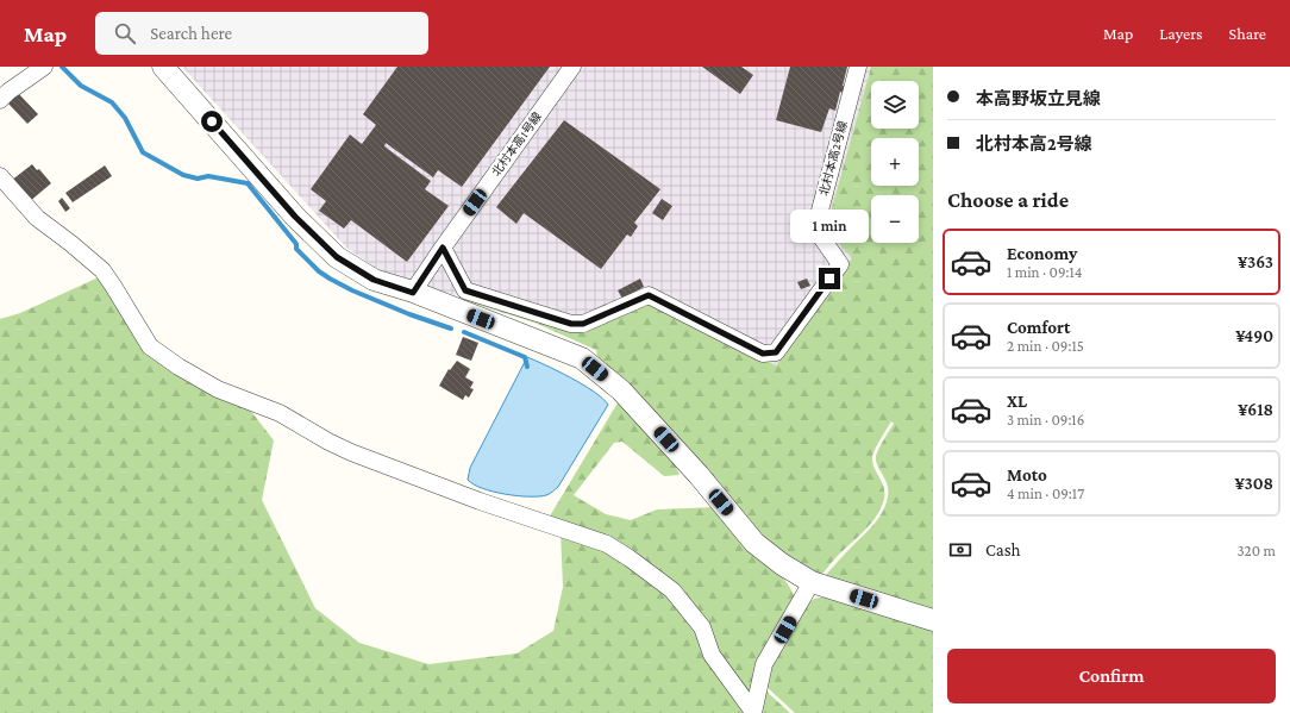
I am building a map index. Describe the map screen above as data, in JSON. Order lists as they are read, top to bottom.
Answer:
{
  "streets": {
    "street": ["北村本高1号線", "北村本高2号線"]
  },
  "crossings": [
    ["北村本高1号線", "北村本高2号線"]
  ],
  "page": {
    "header": "Map",
    "search": "Search here",
    "nav": ["Map", "Layers", "Share"],
    "banner": ["本高野坂立見線", "北村本高2号線"],
    "map_buttons": ["+", "−"],
    "heading": "Choose a ride",
    "bubble": "1 min",
    "list": [
      {
        "name": "Economy",
        "note": "1 min · 09:14",
        "value": "¥363"
      },
      {
        "name": "Comfort",
        "note": "2 min · 09:15",
        "value": "¥490"
      },
      {
        "name": "XL",
        "note": "3 min · 09:16",
        "value": "¥618"
      },
      {
        "name": "Moto",
        "note": "4 min · 09:17",
        "value": "¥308"
      }
    ],
    "pay": ["Cash", "320 m"],
    "buttons": "Confirm"
  }
}
